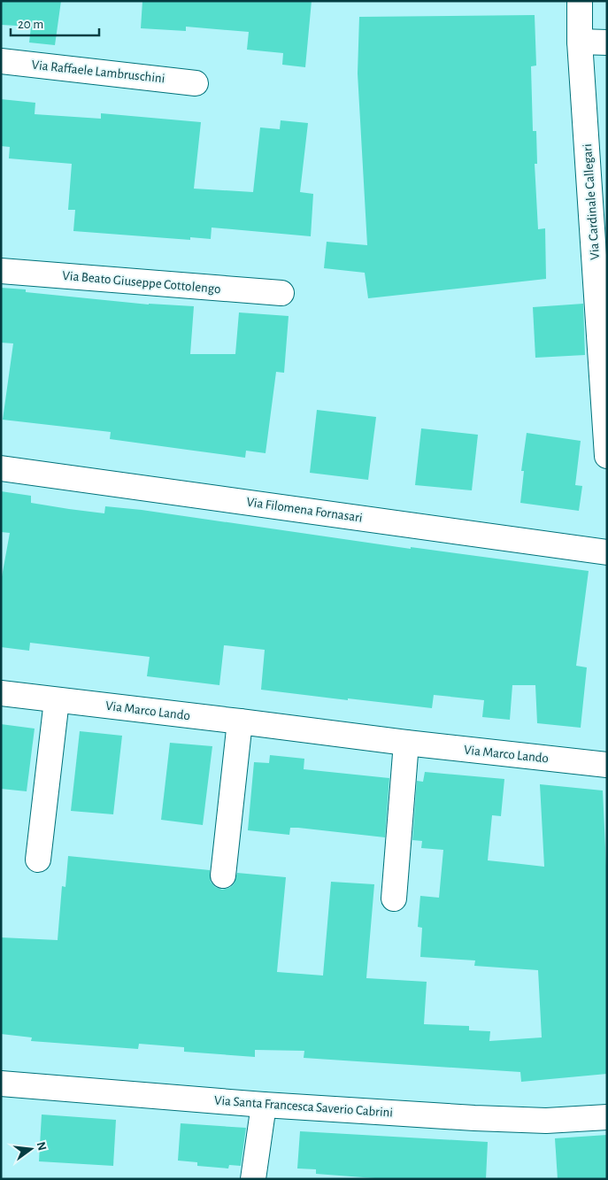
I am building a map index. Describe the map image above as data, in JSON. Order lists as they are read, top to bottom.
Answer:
{
  "streets": {
    "street": [
      "Via Raffaele Lambruschini",
      "Via Cardinale Callegari",
      "Via Beato Giuseppe Cottolengo",
      "Via Filomena Fornasari",
      "Via Marco Lando",
      "Via Santa Francesca Saverio Cabrini"
    ]
  },
  "scale_bar": "20 m",
  "north": "right"
}
